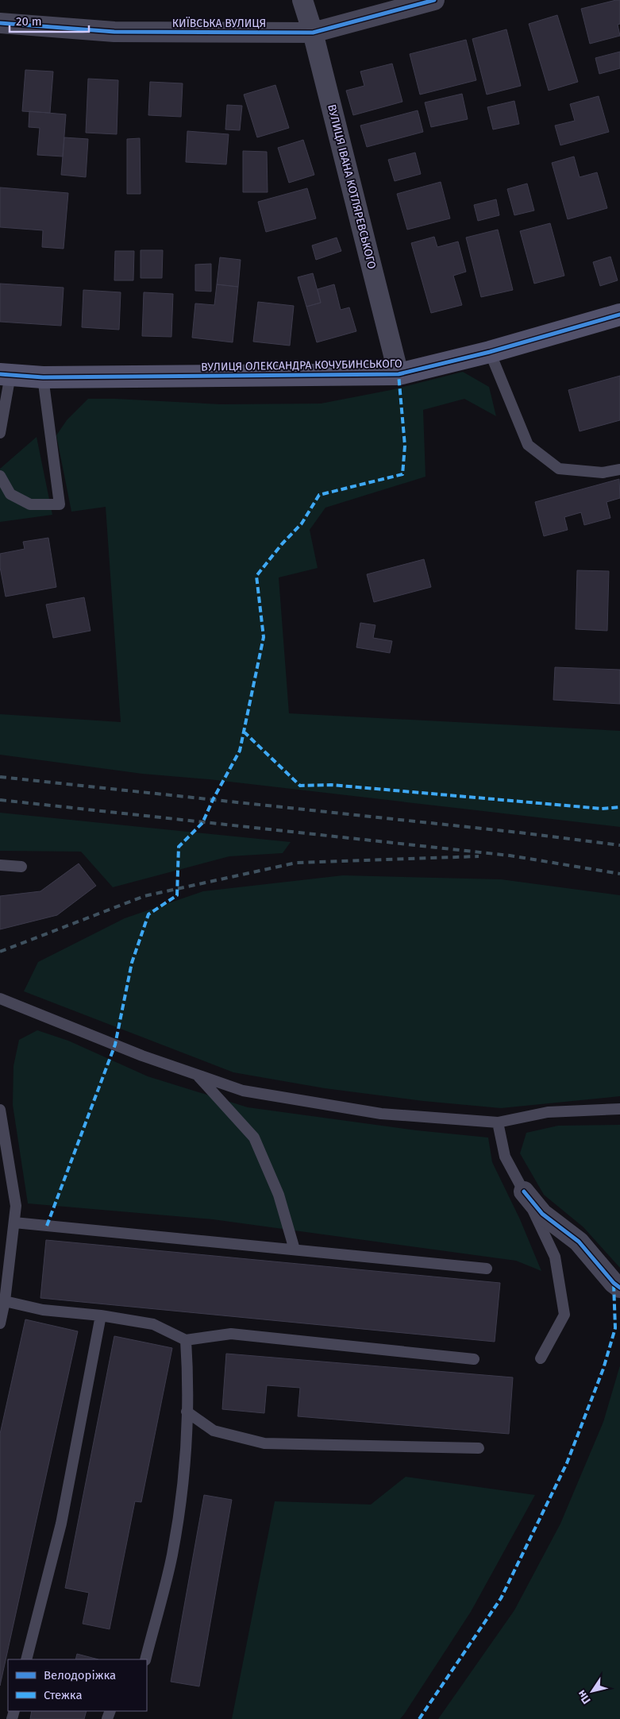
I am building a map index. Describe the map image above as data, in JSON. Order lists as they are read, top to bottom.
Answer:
{
  "streets": {
    "street": ["КИЇВСЬКА ВУЛИЦЯ", "ВУЛИЦЯ ІВАНА КОТЛЯРЕВСЬКОГО", "ВУЛИЦЯ ОЛЕКСАНДРА КОЧУБИНСЬКОГО"]
  },
  "crossings": [
    ["КИЇВСЬКА ВУЛИЦЯ", "ВУЛИЦЯ ІВАНА КОТЛЯРЕВСЬКОГО"],
    ["ВУЛИЦЯ ІВАНА КОТЛЯРЕВСЬКОГО", "ВУЛИЦЯ ОЛЕКСАНДРА КОЧУБИНСЬКОГО"]
  ],
  "legend": ["Велодоріжка", "Стежка"],
  "scale_bar": "20 m",
  "north": "bottom left"
}
